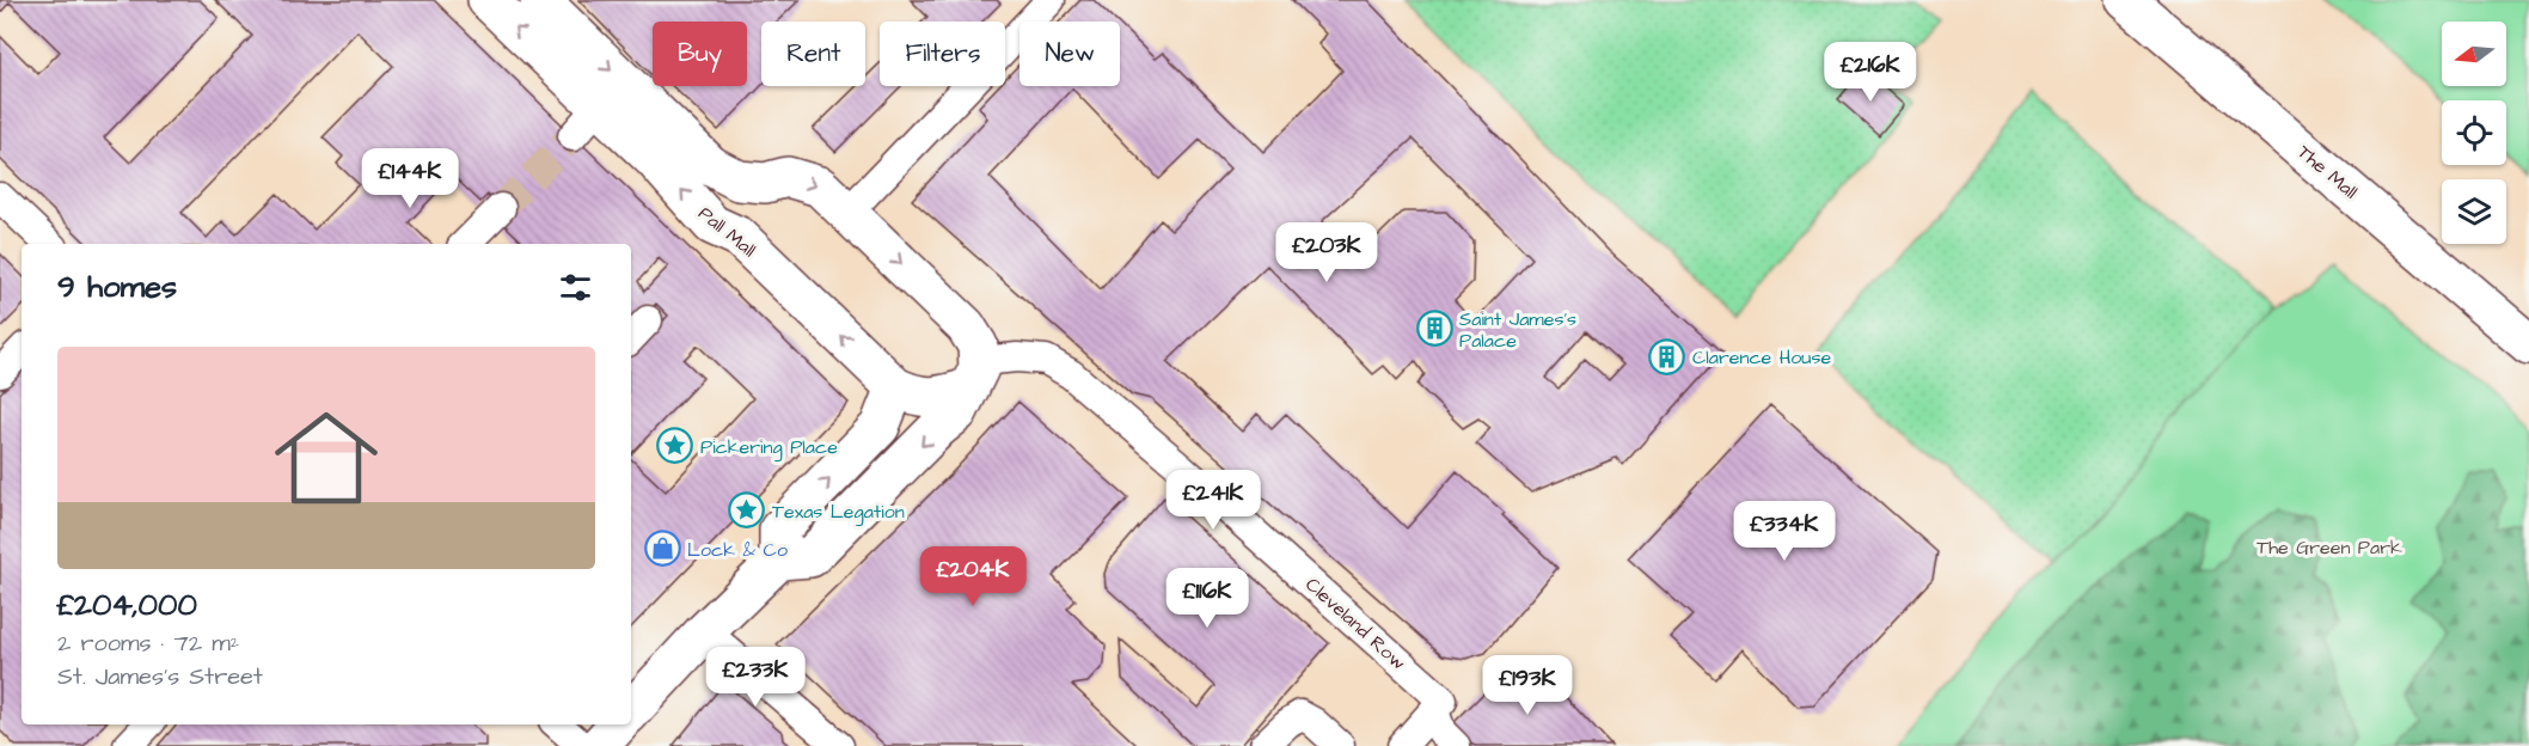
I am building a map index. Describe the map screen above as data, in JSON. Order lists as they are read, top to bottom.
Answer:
{
  "streets": {
    "main road": ["The Mall", "Pall Mall"],
    "street": ["Cleveland Row"]
  },
  "parks": ["The Green Park"],
  "places": {
    "building": ["Saint James's Palace", "Clarence House"],
    "place": ["Pickering Place", "Texas Legation"],
    "shop": ["Lock & Co"]
  },
  "north": "left",
  "page": {
    "chip": [
      "Buy",
      "Rent",
      "Filters",
      "New"
    ],
    "price": [
      "£216K",
      "£144K",
      "£203K",
      "£241K",
      "£334K",
      "£204K",
      "£116K",
      "£233K",
      "£193K"
    ],
    "heading": "9 homes",
    "list": [
      {
        "name": "£204,000",
        "note": "2 rooms · 72 m² · St. James's Street"
      }
    ]
  }
}
